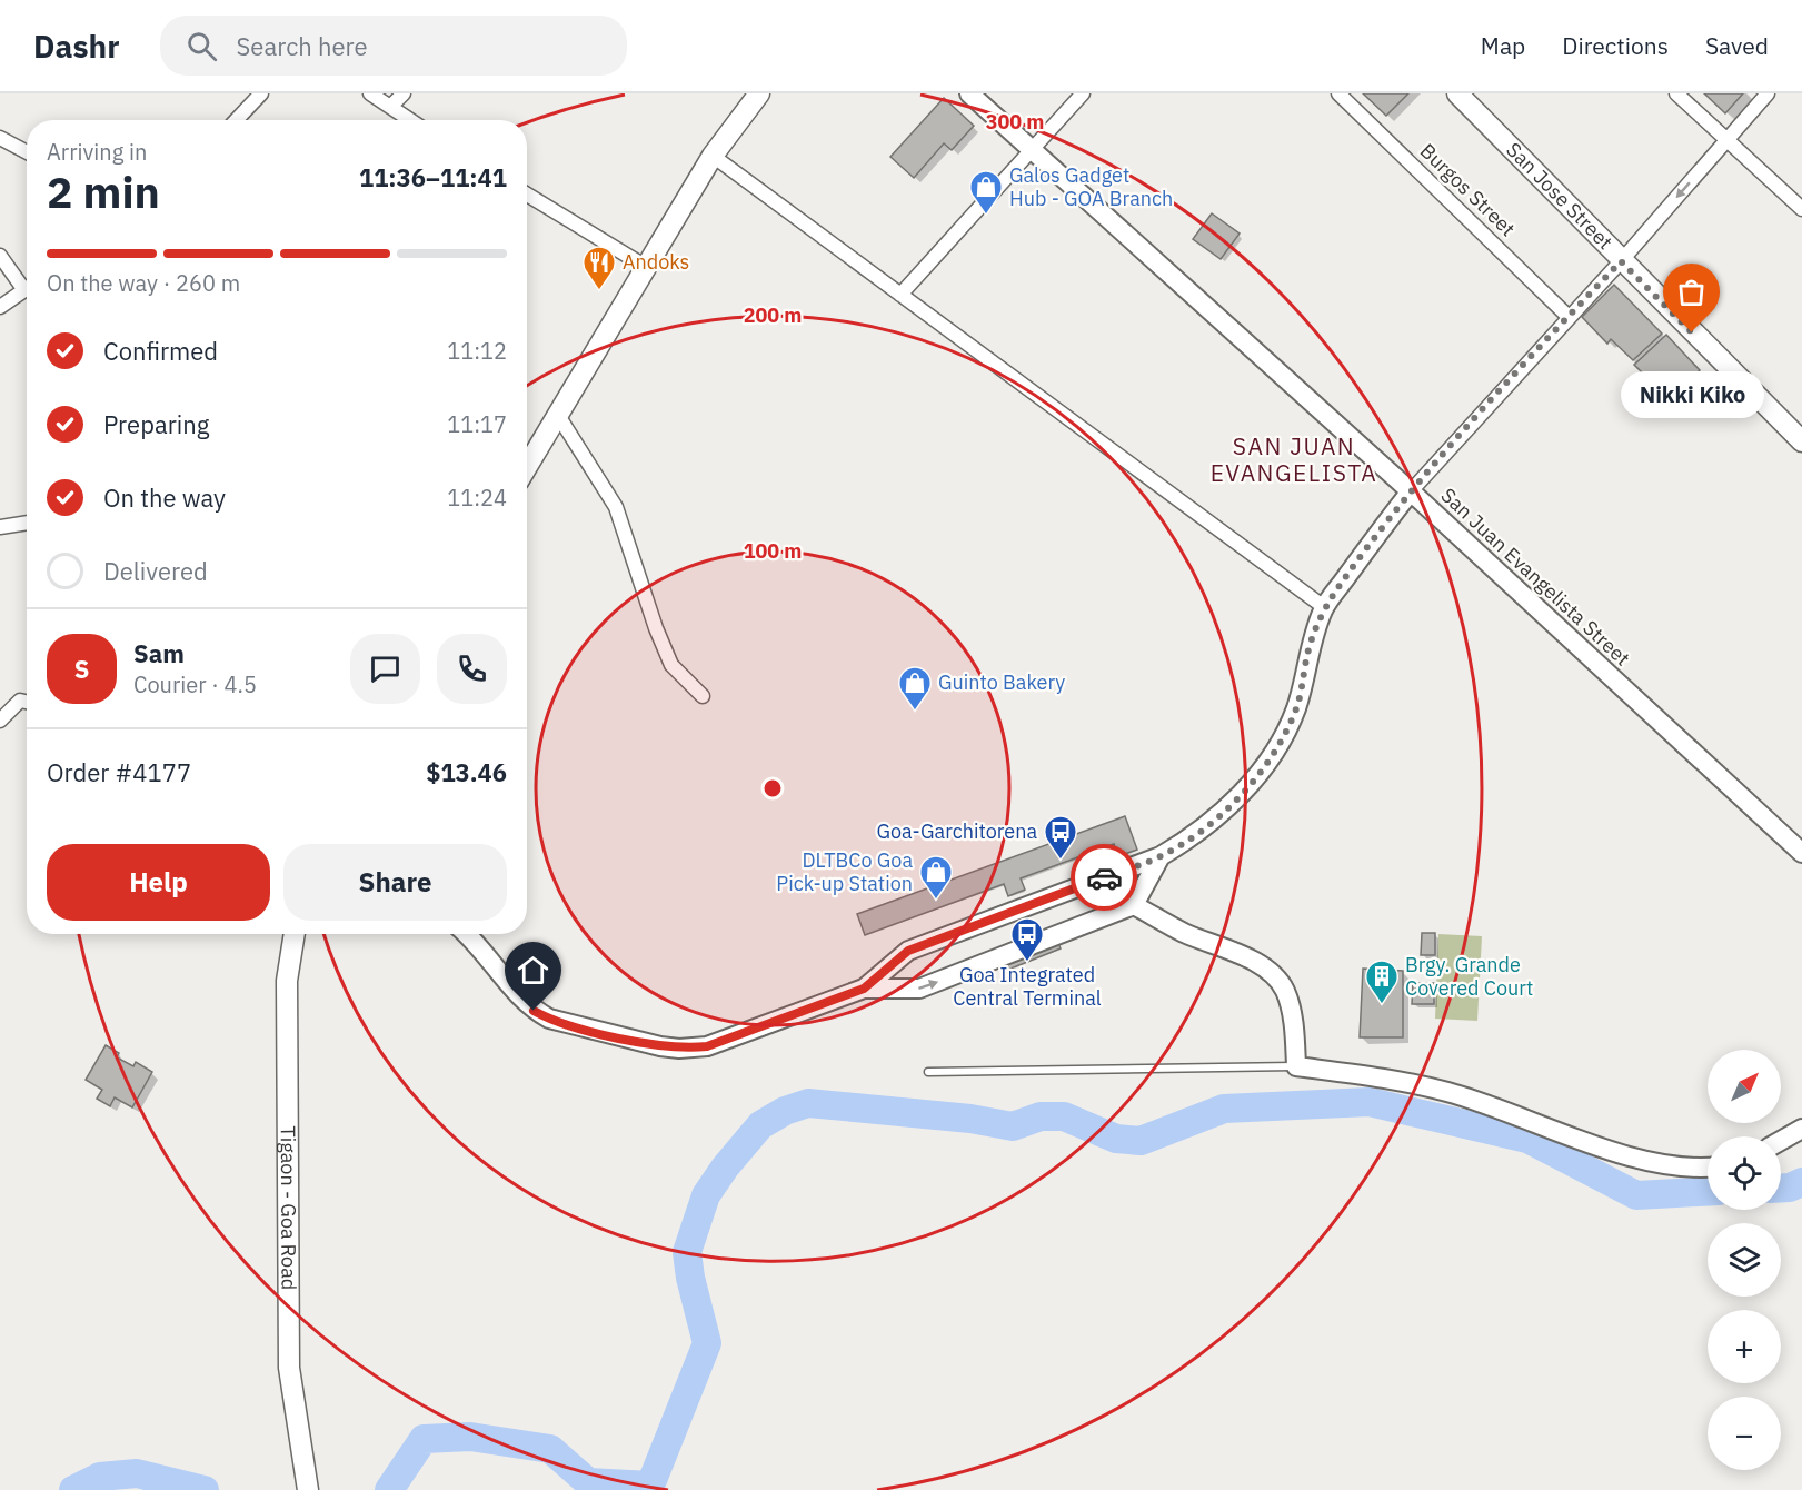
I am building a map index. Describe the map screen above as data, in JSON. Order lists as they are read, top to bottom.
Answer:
{
  "streets": {
    "main road": ["San Jose Street", "Tigaon - Goa Road"],
    "street": ["Burgos Street", "San Juan Evangelista Street"]
  },
  "districts": ["SAN JUAN EVANGELISTA"],
  "places": {
    "shop": ["Galos Gadget Hub - GOA Branch", "Guinto Bakery", "DLTBCo Goa Pick-up Station"],
    "restaurant": ["Andoks"],
    "other": ["Nikki Kiko"],
    "bus stop": ["Goa-Garchitorena", "Goa Integrated Central Terminal"],
    "building": ["Brgy. Grande Covered Court"]
  },
  "north": "top right",
  "page": {
    "header": "Dashr",
    "search": "Search here",
    "nav": ["Map", "Directions", "Saved"],
    "heading": ["2 min", "Arriving in", "11:36–11:41"],
    "panel": [
      "Sam",
      "Courier · 4.5",
      "Order #4177",
      "$13.46"
    ],
    "bar": "On the way · 260 m",
    "list": [
      ["Confirmed", "11:12"],
      ["Preparing", "11:17"],
      ["On the way", "11:24"],
      "Delivered"
    ],
    "bubble": "Nikki Kiko",
    "round": "S",
    "buttons": ["Help", "Share"],
    "map_buttons": ["+", "−"]
  },
  "rings": ["300 m", "200 m", "100 m"]
}
